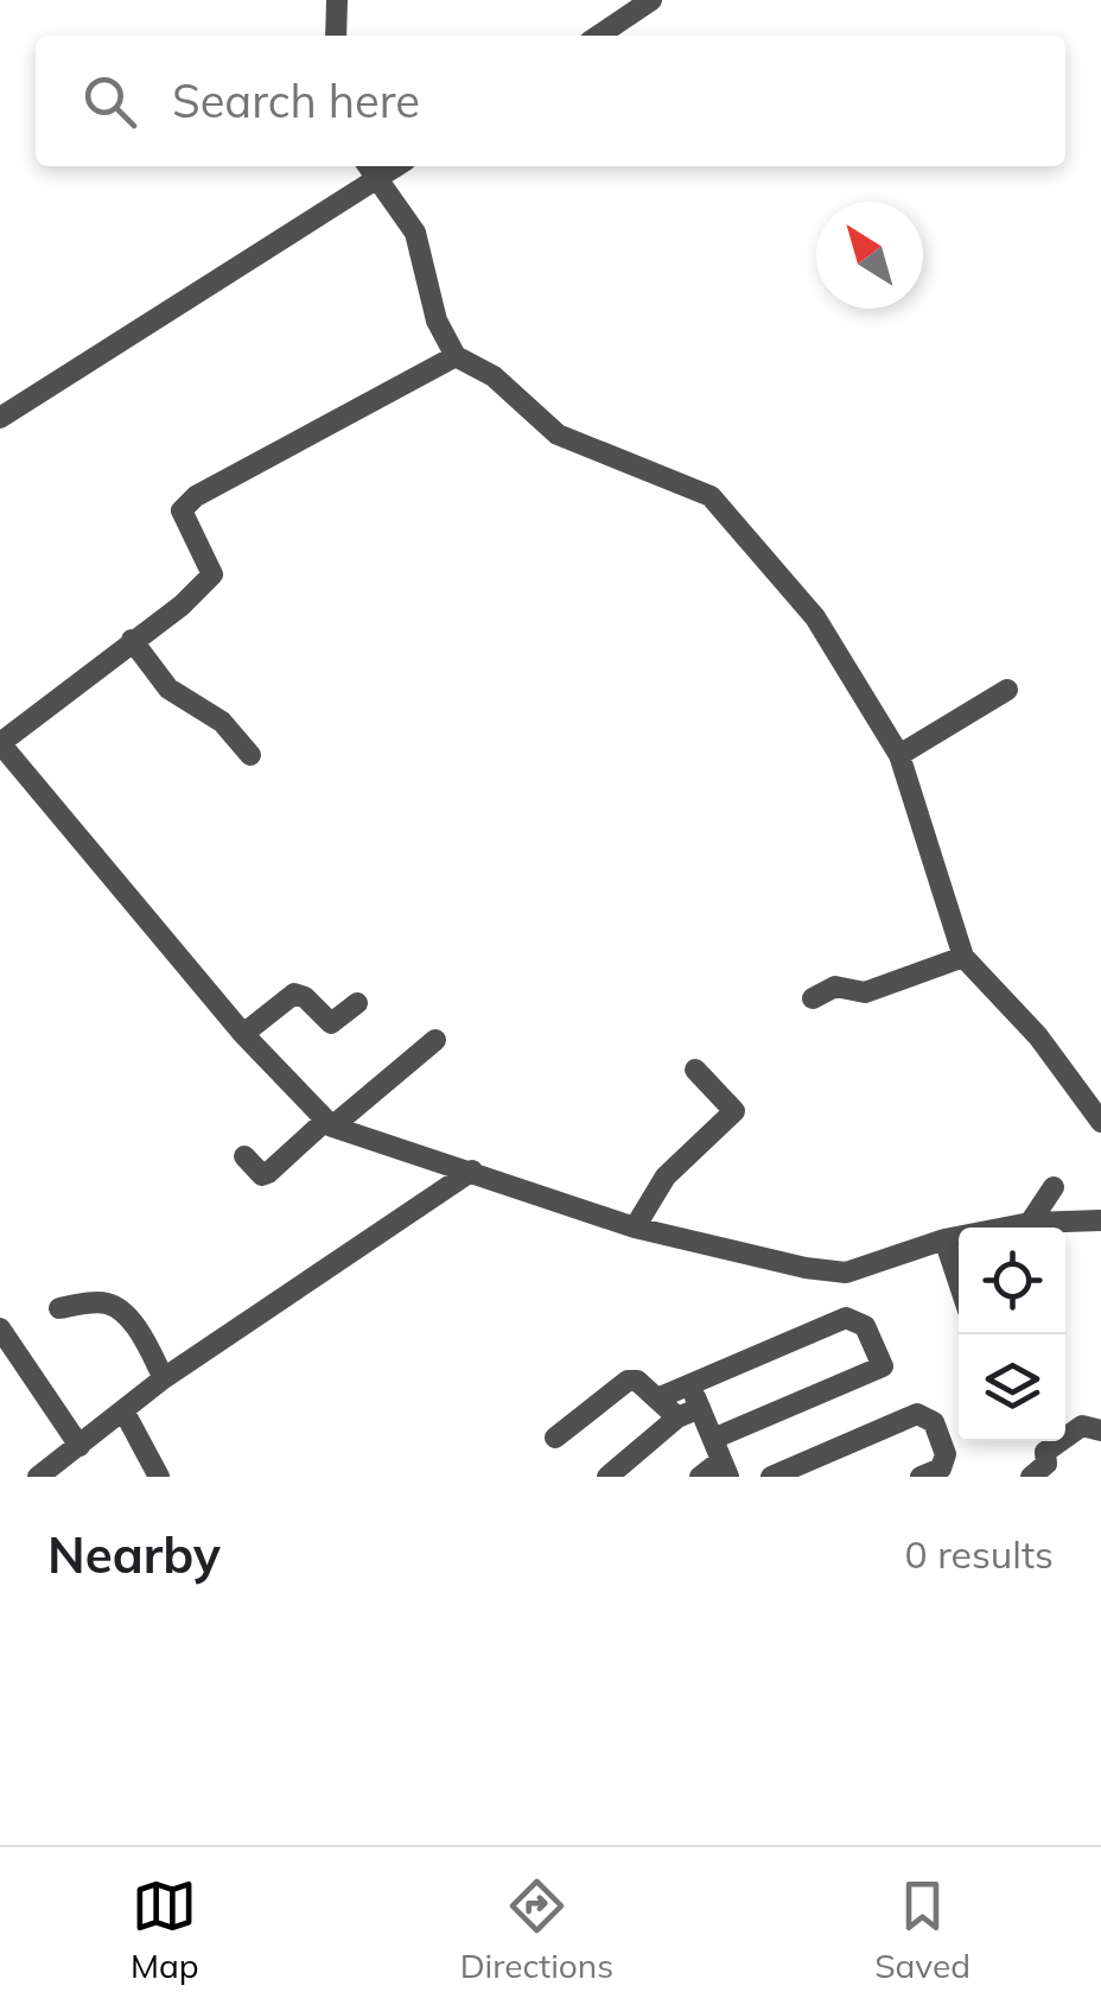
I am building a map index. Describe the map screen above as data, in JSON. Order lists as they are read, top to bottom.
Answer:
{
  "north": "top left",
  "page": {
    "search": "Search here",
    "heading": ["Nearby", "0 results"],
    "nav": ["Map", "Directions", "Saved"]
  }
}
